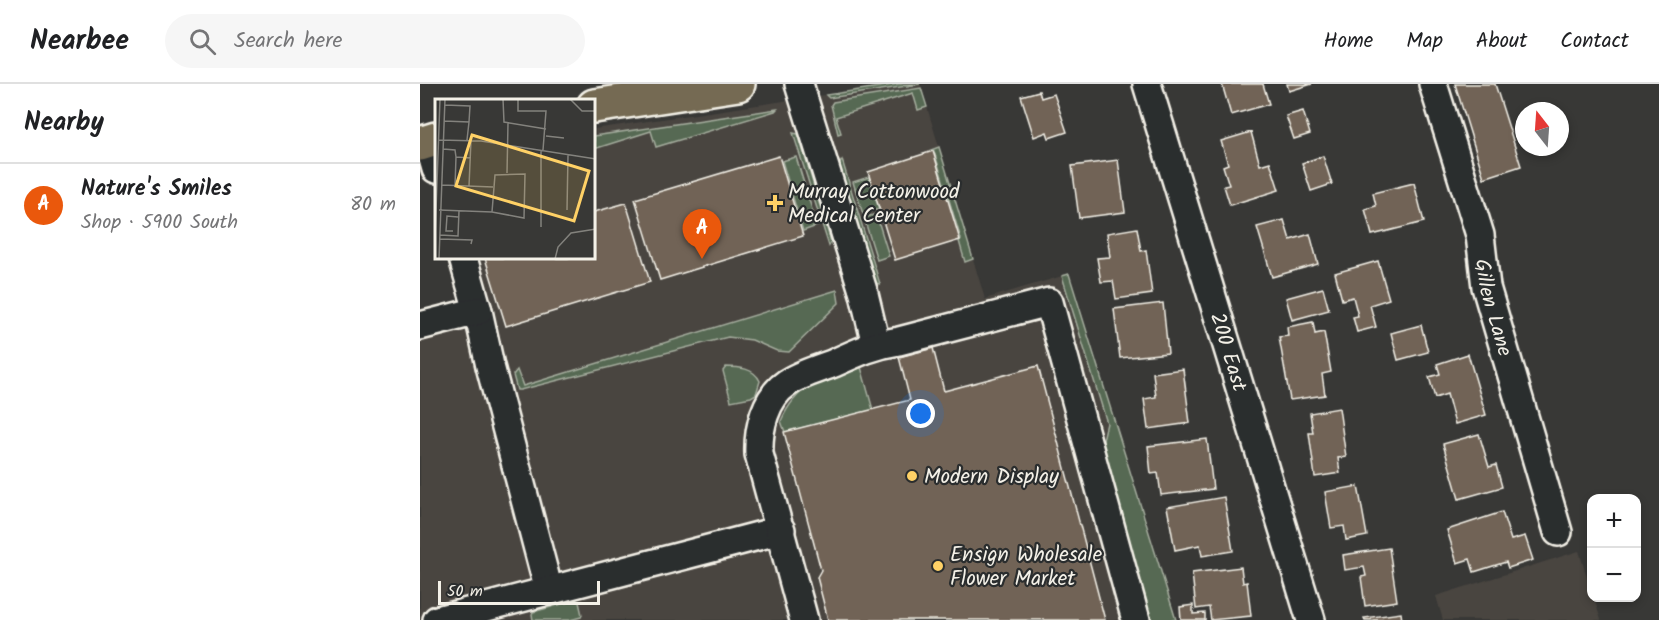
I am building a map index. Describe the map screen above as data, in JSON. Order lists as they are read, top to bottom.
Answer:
{
  "streets": {
    "street": ["Gillen Lane", "200 East"]
  },
  "places": {
    "health": ["Murray Cottonwood Medical Center"],
    "other": ["Modern Display", "Ensign Wholesale Flower Market"]
  },
  "scale_bar": "50 m",
  "north": "top",
  "page": {
    "header": "Nearbee",
    "search": "Search here",
    "nav": [
      "Home",
      "Map",
      "About",
      "Contact"
    ],
    "heading": "Nearby",
    "list": [
      {
        "mark": "A",
        "name": "Nature's Smiles",
        "note": "Shop · 5900 South",
        "value": "80 m"
      }
    ],
    "pins": "A",
    "map_buttons": ["+", "−"],
    "scale": "50 m"
  }
}
